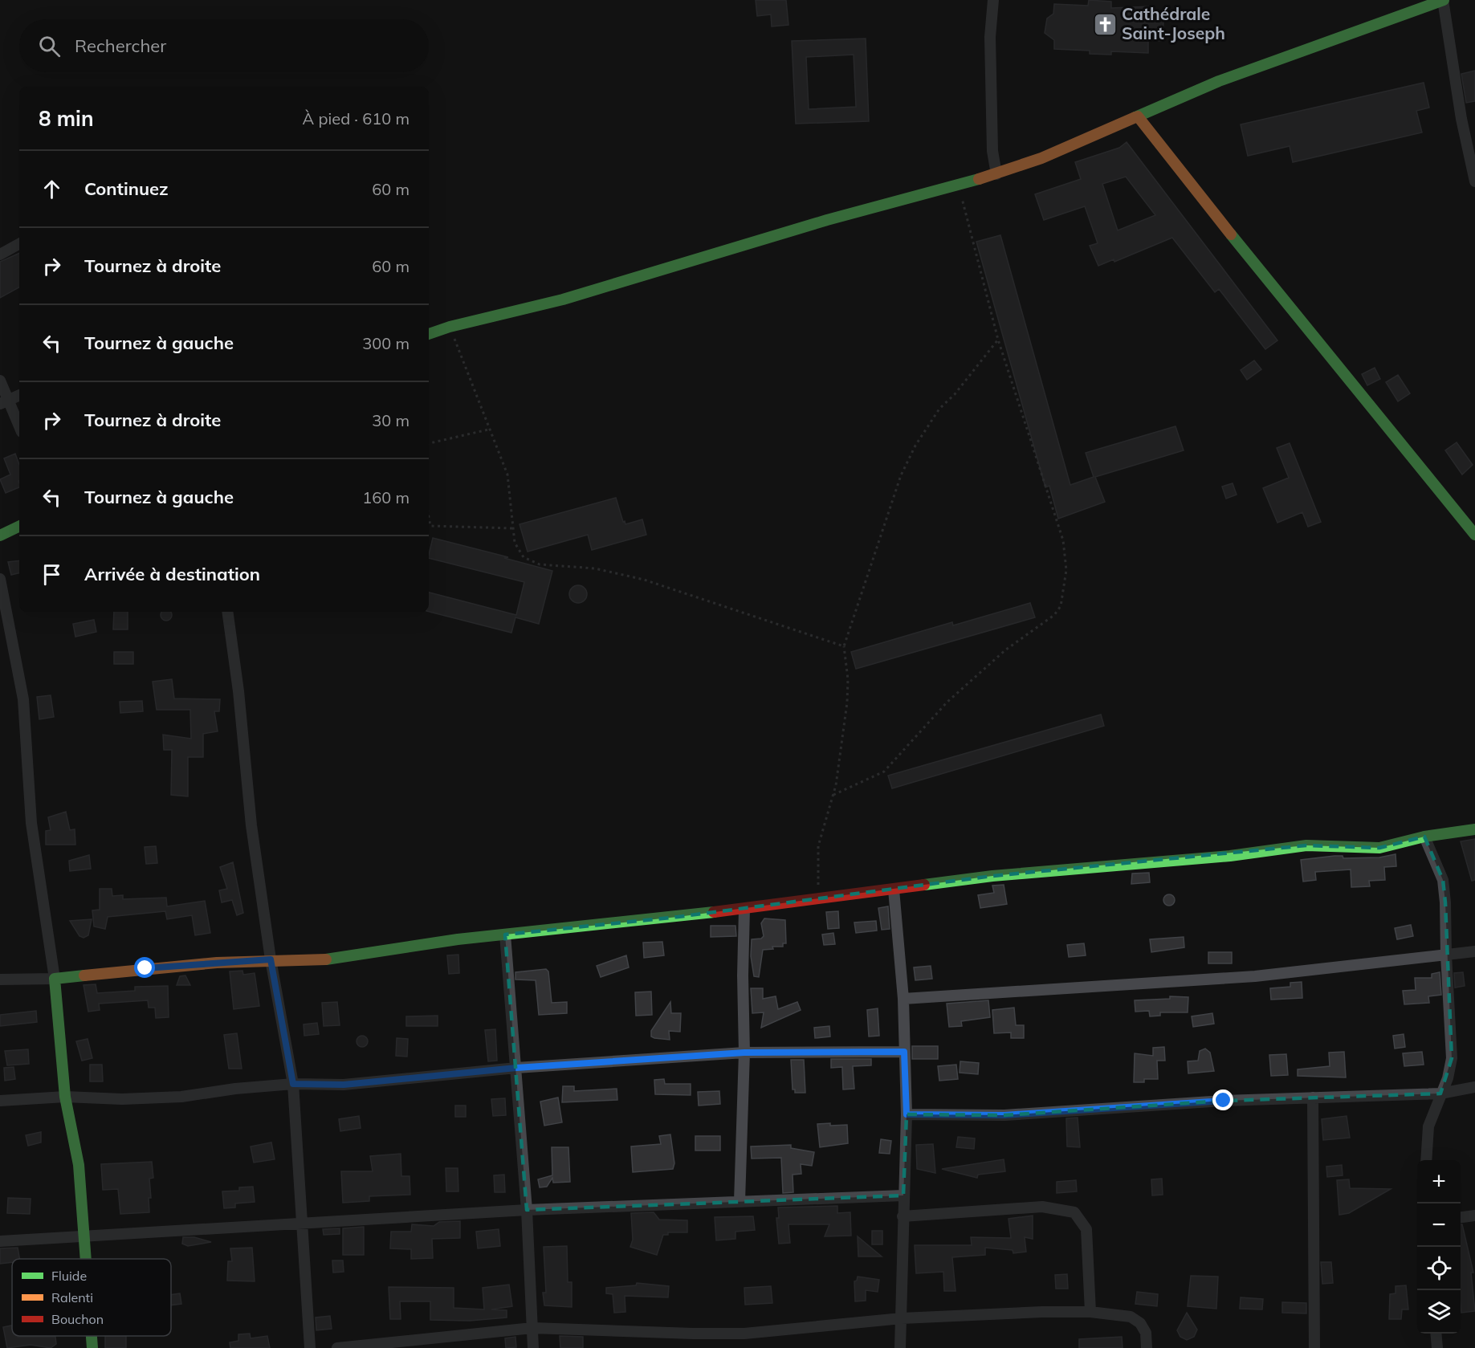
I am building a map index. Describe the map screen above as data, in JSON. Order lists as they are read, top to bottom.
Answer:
{
  "places": {
    "church": ["Cathédrale Saint-Joseph"]
  },
  "legend": ["Fluide", "Ralenti", "Bouchon"],
  "page": {
    "search": "Rechercher",
    "heading": ["8 min", "À pied · 610 m"],
    "list": [
      ["Continuez", "60 m"],
      ["Tournez à droite", "60 m"],
      ["Tournez à gauche", "300 m"],
      ["Tournez à droite", "30 m"],
      ["Tournez à gauche", "160 m"],
      "Arrivée à destination"
    ],
    "map_buttons": ["+", "−"]
  }
}
